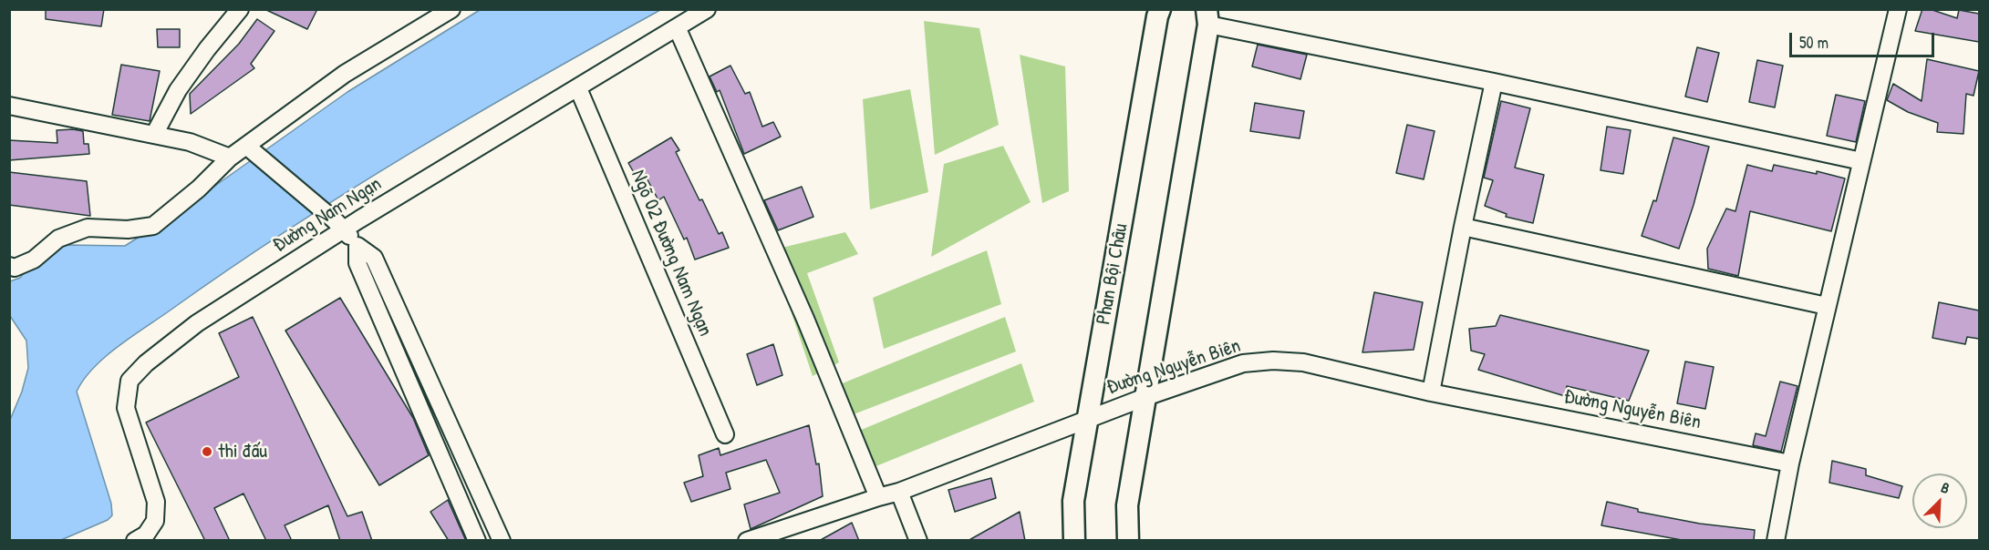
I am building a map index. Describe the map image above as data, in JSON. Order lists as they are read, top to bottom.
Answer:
{
  "streets": {
    "street": [
      "Đường Nam Ngạn",
      "Ngõ 02 Đường Nam Ngạn",
      "Phan Bội Châu",
      "Đường Nguyễn Biên"
    ]
  },
  "crossings": [
    ["Đường Nam Ngạn", "Ngõ 02 Đường Nam Ngạn"],
    ["Phan Bội Châu", "Đường Nguyễn Biên"]
  ],
  "places": ["thi đấu"],
  "scale_bar": "50 m",
  "north": "top right"
}
